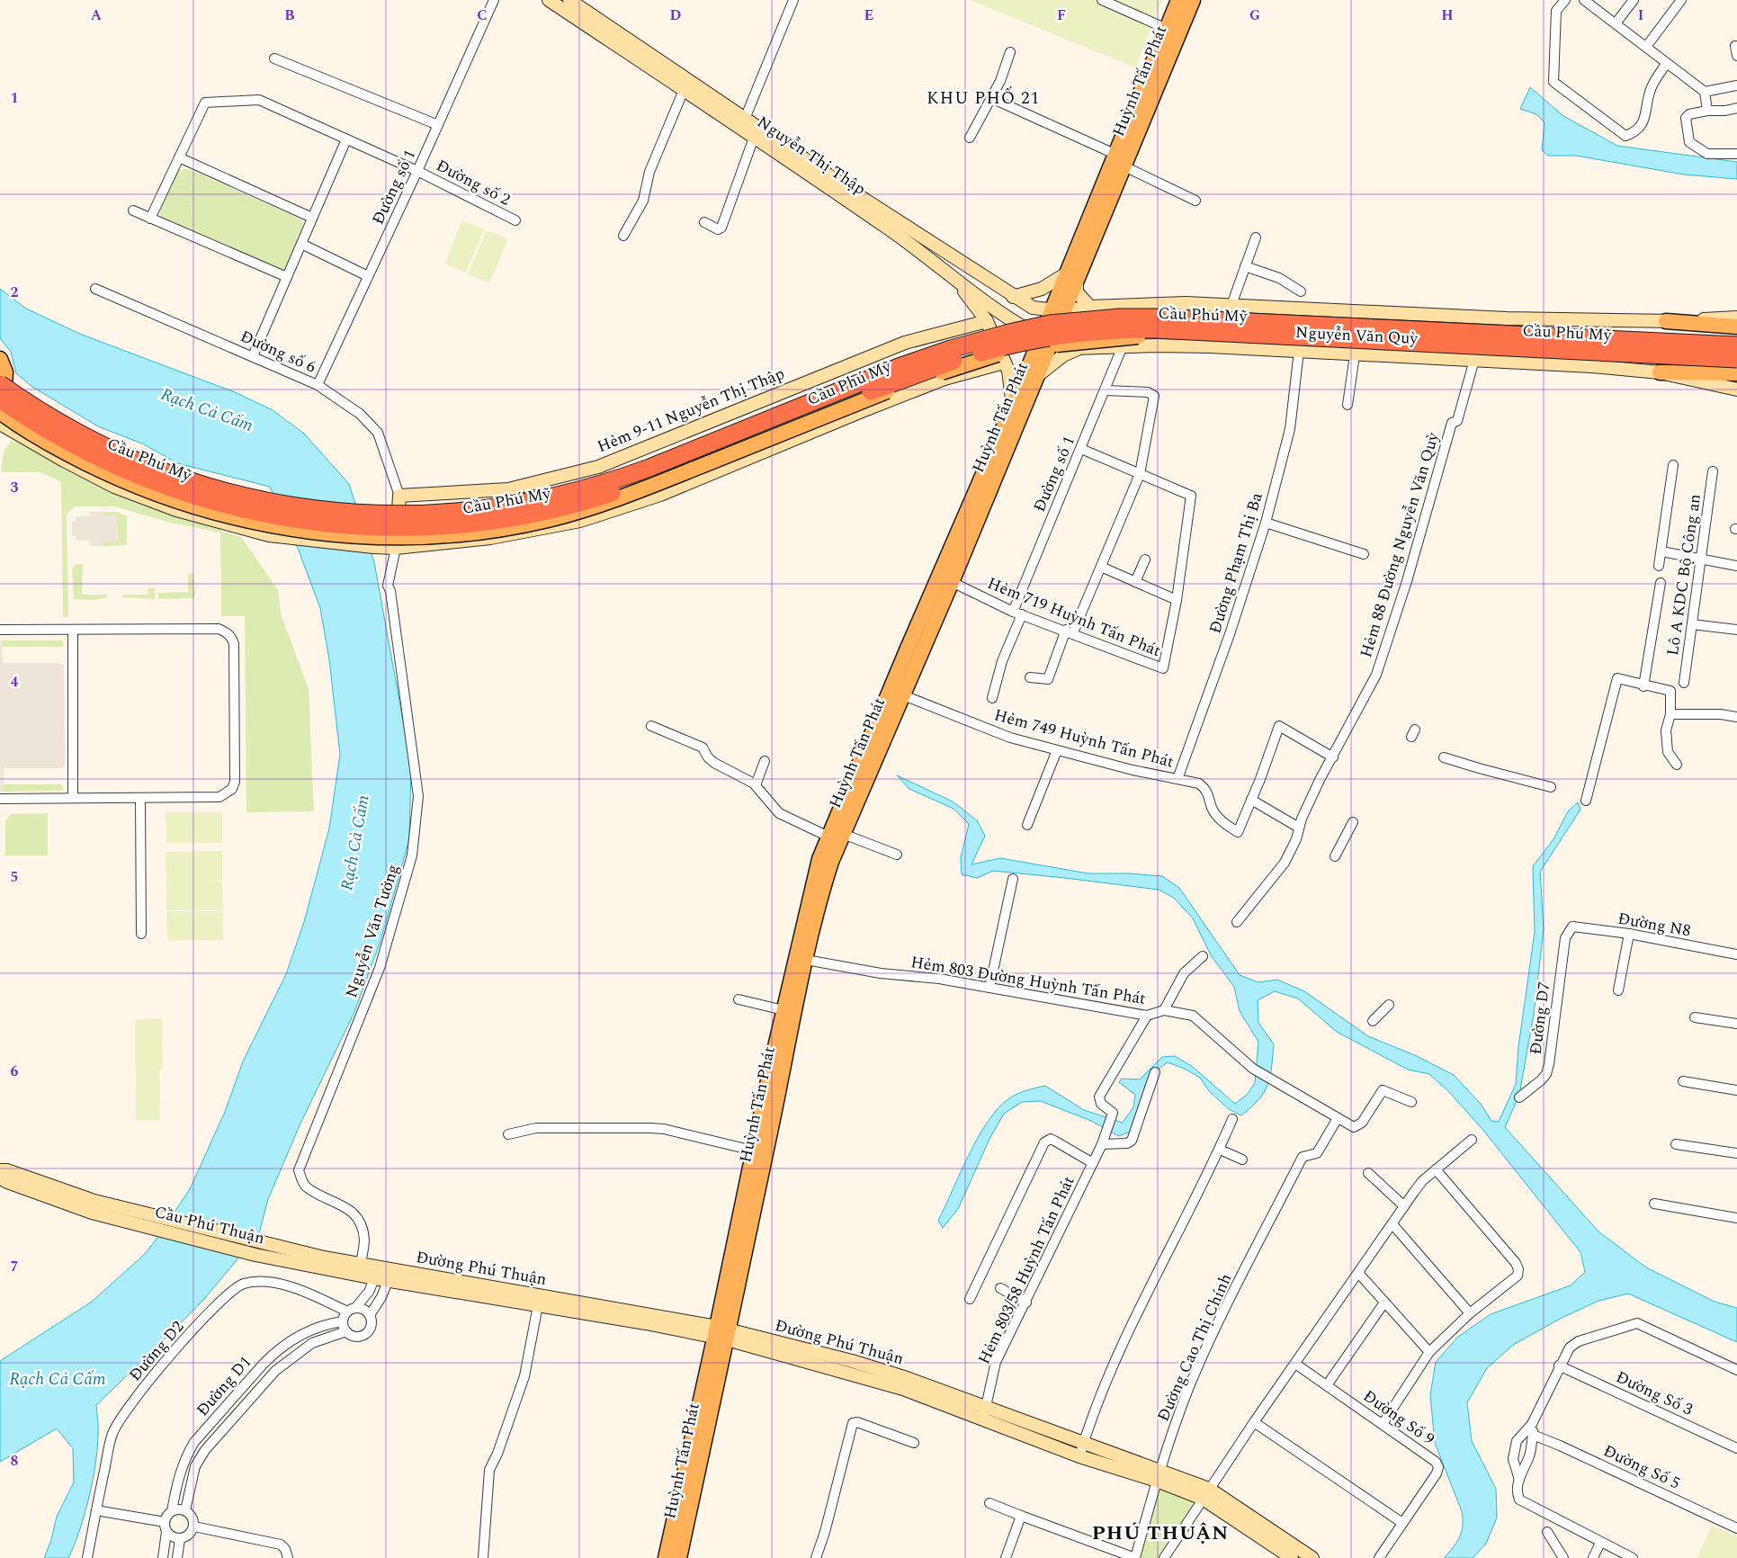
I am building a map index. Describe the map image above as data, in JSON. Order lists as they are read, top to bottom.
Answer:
{
  "streets": {
    "highway": ["Cầu Phú Mỹ"],
    "main road": ["Huỳnh Tấn Phát", "Nguyễn Văn Quỳ"],
    "street": [
      "Nguyễn Thị Thập",
      "Đường số 2",
      "Đường số 1",
      "Đường số 6",
      "Hẻm 9-11 Nguyễn Thị Thập",
      "Hẻm 88 Đường Nguyễn Văn Quỳ",
      "Đường Phạm Thị Ba",
      "Lô A KDC Bộ Công an",
      "Hẻm 719 Huỳnh Tấn Phát",
      "Hẻm 749 Huỳnh Tấn Phát",
      "Đường N8",
      "Nguyễn Văn Tưởng",
      "Hẻm 803 Đường Huỳnh Tấn Phát",
      "Đường D7",
      "Cầu Phú Thuận",
      "Đường Phú Thuận",
      "Hẻm 803/58 Huỳnh Tấn Phát",
      "Đường Cao Thị Chính",
      "Đường D2",
      "Đường D1",
      "Đường Số 3",
      "Đường Số 9",
      "Đường Số 5"
    ]
  },
  "crossings": [
    ["Huỳnh Tấn Phát", "Nguyễn Thị Thập"],
    ["Huỳnh Tấn Phát", "Nguyễn Văn Quỳ"],
    ["Huỳnh Tấn Phát", "Hẻm 719 Huỳnh Tấn Phát"],
    ["Huỳnh Tấn Phát", "Hẻm 749 Huỳnh Tấn Phát"],
    ["Huỳnh Tấn Phát", "Hẻm 803 Đường Huỳnh Tấn Phát"],
    ["Huỳnh Tấn Phát", "Đường Phú Thuận"],
    ["Nguyễn Thị Thập", "Nguyễn Văn Quỳ"],
    ["Đường số 2", "Đường số 1"],
    ["Đường số 1", "Nguyễn Văn Quỳ"],
    ["Đường số 1", "Đường số 6"],
    ["Đường số 1", "Hẻm 719 Huỳnh Tấn Phát"],
    ["Nguyễn Văn Quỳ", "Hẻm 88 Đường Nguyễn Văn Quỳ"],
    ["Nguyễn Văn Quỳ", "Đường Phạm Thị Ba"],
    ["Đường số 6", "Hẻm 9-11 Nguyễn Thị Thập"],
    ["Đường Phạm Thị Ba", "Hẻm 749 Huỳnh Tấn Phát"],
    ["Đường N8", "Đường D7"],
    ["Nguyễn Văn Tưởng", "Đường Phú Thuận"],
    ["Hẻm 803 Đường Huỳnh Tấn Phát", "Hẻm 803/58 Huỳnh Tấn Phát"],
    ["Hẻm 803 Đường Huỳnh Tấn Phát", "Đường Cao Thị Chính"],
    ["Cầu Phú Thuận", "Đường Phú Thuận"],
    ["Đường Phú Thuận", "Hẻm 803/58 Huỳnh Tấn Phát"],
    ["Đường Phú Thuận", "Đường Cao Thị Chính"],
    ["Đường D2", "Đường D1"]
  ],
  "districts": ["KHU PHỐ 21", "PHÚ THUẬN"],
  "water": ["Rạch Cả Cấm"],
  "grid": {
    "columns": [
      "A",
      "B",
      "C",
      "D",
      "E",
      "F",
      "G",
      "H",
      "I"
    ],
    "rows": [
      "1",
      "2",
      "3",
      "4",
      "5",
      "6",
      "7",
      "8"
    ]
  }
}
